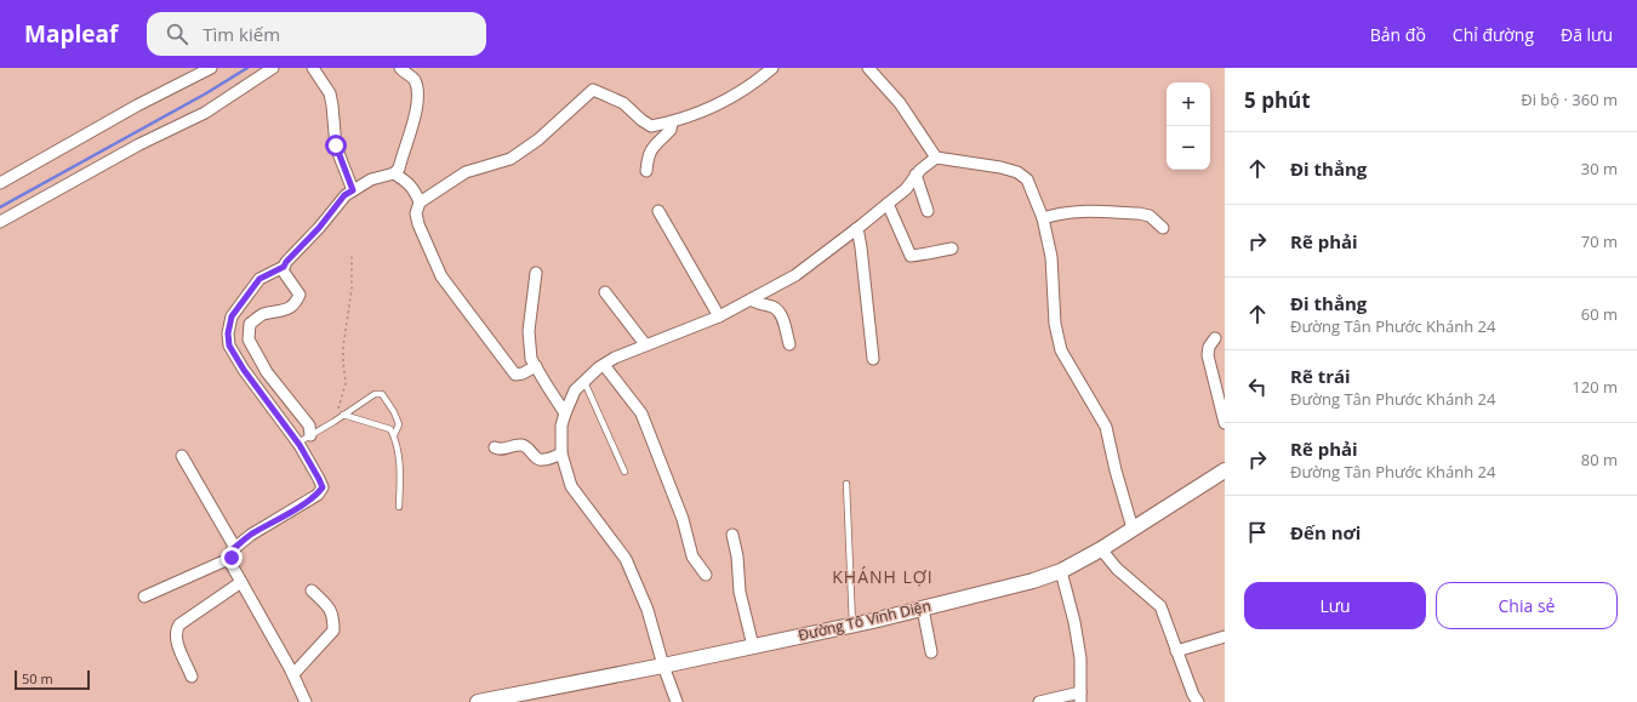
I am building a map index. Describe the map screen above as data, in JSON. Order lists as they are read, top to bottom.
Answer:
{
  "streets": {
    "main road": ["Đường Tô Vĩnh Diện"]
  },
  "districts": ["KHÁNH LỢI"],
  "scale_bar": "50 m",
  "page": {
    "header": "Mapleaf",
    "search": "Tìm kiếm",
    "nav": ["Bản đồ", "Chỉ đường", "Đã lưu"],
    "heading": ["5 phút", "Đi bộ · 360 m"],
    "map_buttons": ["+", "−"],
    "list": [
      ["Đi thẳng", "30 m"],
      ["Rẽ phải", "70 m"],
      ["Đi thẳng", "Đường Tân Phước Khánh 24", "60 m"],
      ["Rẽ trái", "Đường Tân Phước Khánh 24", "120 m"],
      ["Rẽ phải", "Đường Tân Phước Khánh 24", "80 m"],
      "Đến nơi"
    ],
    "buttons": ["Lưu", "Chia sẻ"],
    "scale": "50 m"
  }
}
